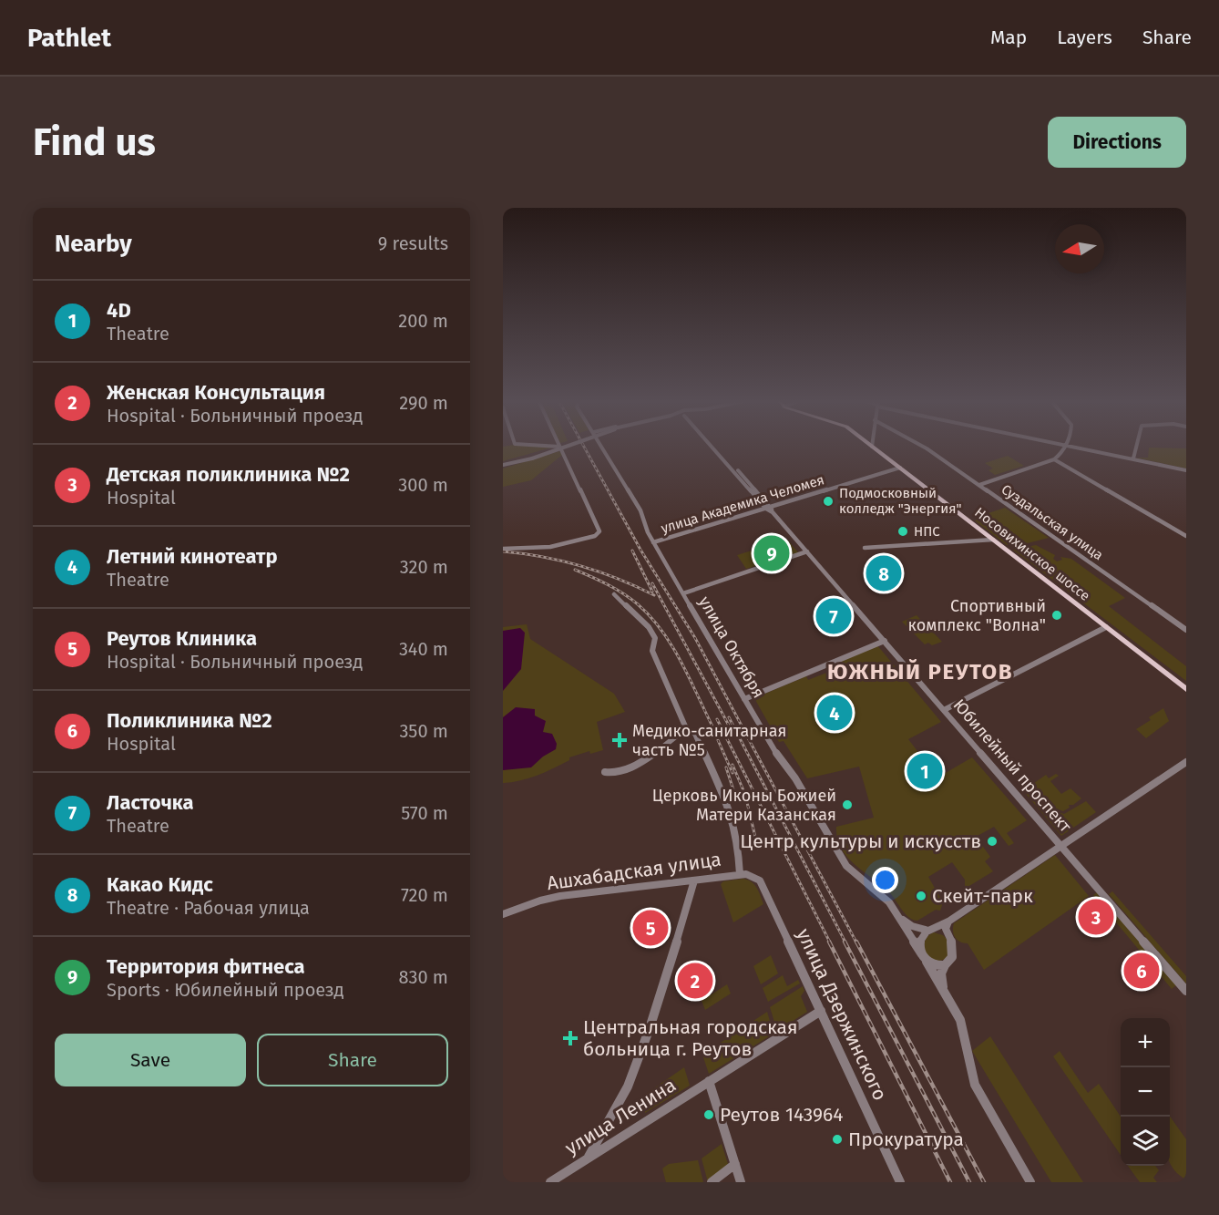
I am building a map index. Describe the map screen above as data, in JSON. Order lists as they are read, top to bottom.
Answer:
{
  "streets": {
    "main road": ["Носовихинское шоссе"],
    "street": [
      "улица Академика Челомея",
      "Суздальская улица",
      "улица Октября",
      "Юбилейный проспект",
      "Ашхабадская улица",
      "улица Дзержинского",
      "улица Ленина"
    ]
  },
  "crossings": [
    ["улица Академика Челомея", "Носовихинское шоссе"],
    ["улица Академика Челомея", "улица Октября"],
    ["улица Академика Челомея", "Юбилейный проспект"],
    ["Ашхабадская улица", "улица Дзержинского"],
    ["улица Дзержинского", "улица Ленина"]
  ],
  "districts": ["ЮЖНЫЙ РЕУТОВ"],
  "places": {
    "other": [
      "Подмосковный колледж \"Энергия\"",
      "НПС",
      "Спортивный комплекс \"Волна\"",
      "Церковь Иконы Божией Матери Казанская",
      "Центр культуры и искусств",
      "Скейт-парк",
      "Реутов 143964",
      "Прокуратура"
    ],
    "health": ["Медико-санитарная часть №5", "Центральная городская больница г. Реутов"]
  },
  "north": "left",
  "page": {
    "header": "Pathlet",
    "nav": ["Map", "Layers", "Share"],
    "buttons": [
      "Directions",
      ["Save", "Share"]
    ],
    "title": "Find us",
    "heading": ["Nearby", "9 results"],
    "list": [
      {
        "mark": "1",
        "name": "4D",
        "note": "Theatre",
        "value": "200 m"
      },
      {
        "mark": "2",
        "name": "Женская Консультация",
        "note": "Hospital · Больничный проезд",
        "value": "290 m"
      },
      {
        "mark": "3",
        "name": "Детская поликлиника №2",
        "note": "Hospital",
        "value": "300 m"
      },
      {
        "mark": "4",
        "name": "Летний кинотеатр",
        "note": "Theatre",
        "value": "320 m"
      },
      {
        "mark": "5",
        "name": "Реутов Клиника",
        "note": "Hospital · Больничный проезд",
        "value": "340 m"
      },
      {
        "mark": "6",
        "name": "Поликлиника №2",
        "note": "Hospital",
        "value": "350 m"
      },
      {
        "mark": "7",
        "name": "Ласточка",
        "note": "Theatre",
        "value": "570 m"
      },
      {
        "mark": "8",
        "name": "Какао Кидс",
        "note": "Theatre · Рабочая улица",
        "value": "720 m"
      },
      {
        "mark": "9",
        "name": "Территория фитнеса",
        "note": "Sports · Юбилейный проезд",
        "value": "830 m"
      }
    ],
    "pins": [
      "9",
      "8",
      "7",
      "4",
      "1",
      "3",
      "5",
      "6",
      "2"
    ],
    "map_buttons": ["+", "−"]
  }
}
